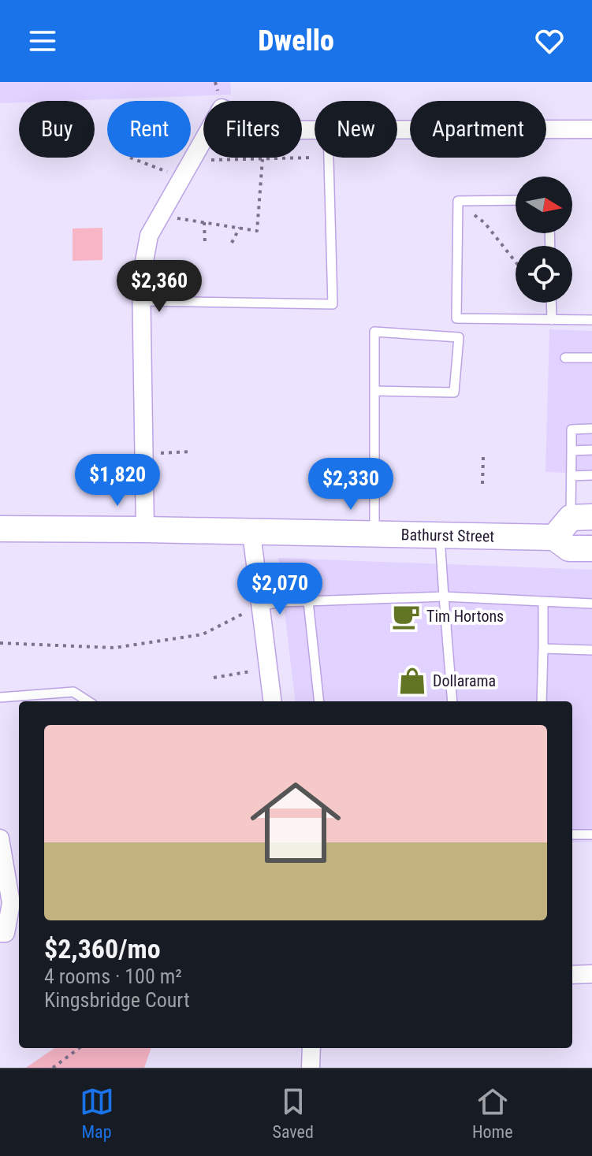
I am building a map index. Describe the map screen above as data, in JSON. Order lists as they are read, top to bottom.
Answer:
{
  "streets": {
    "main road": ["Bathurst Street"]
  },
  "places": {
    "cafe": ["Tim Hortons"],
    "shop": ["Dollarama"]
  },
  "north": "right",
  "page": {
    "header": "Dwello",
    "chip": [
      "Buy",
      "Rent",
      "Filters",
      "New",
      "Apartment"
    ],
    "price": [
      "$2,360",
      "$1,820",
      "$2,330",
      "$2,070"
    ],
    "list": [
      {
        "name": "$2,360/mo",
        "note": "4 rooms · 100 m² · Kingsbridge Court"
      }
    ],
    "tabs": ["Map", "Saved", "Home"]
  }
}
